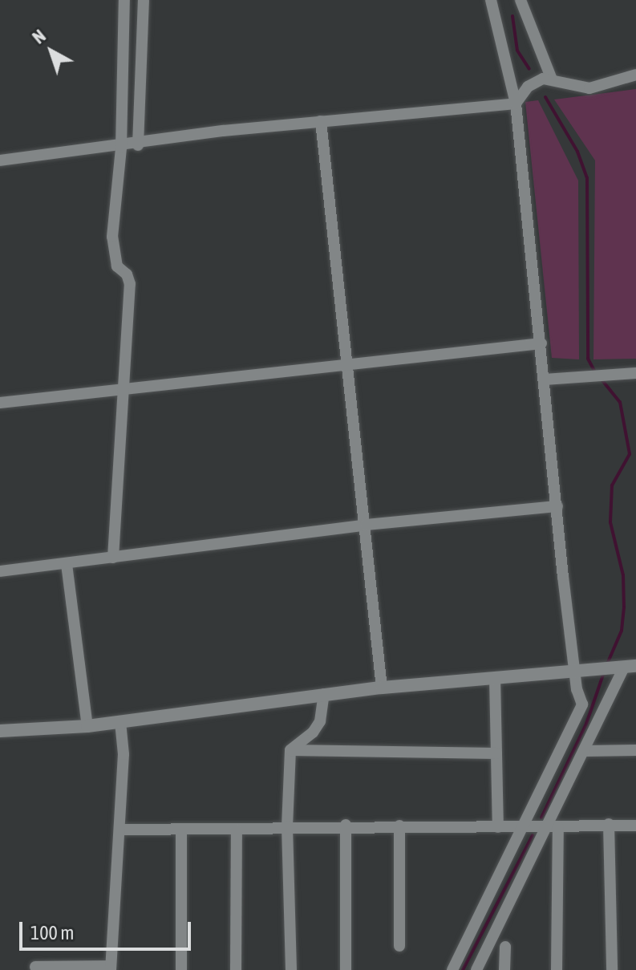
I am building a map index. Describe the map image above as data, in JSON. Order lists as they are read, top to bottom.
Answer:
{
  "scale_bar": "100 m",
  "north": "top left"
}
